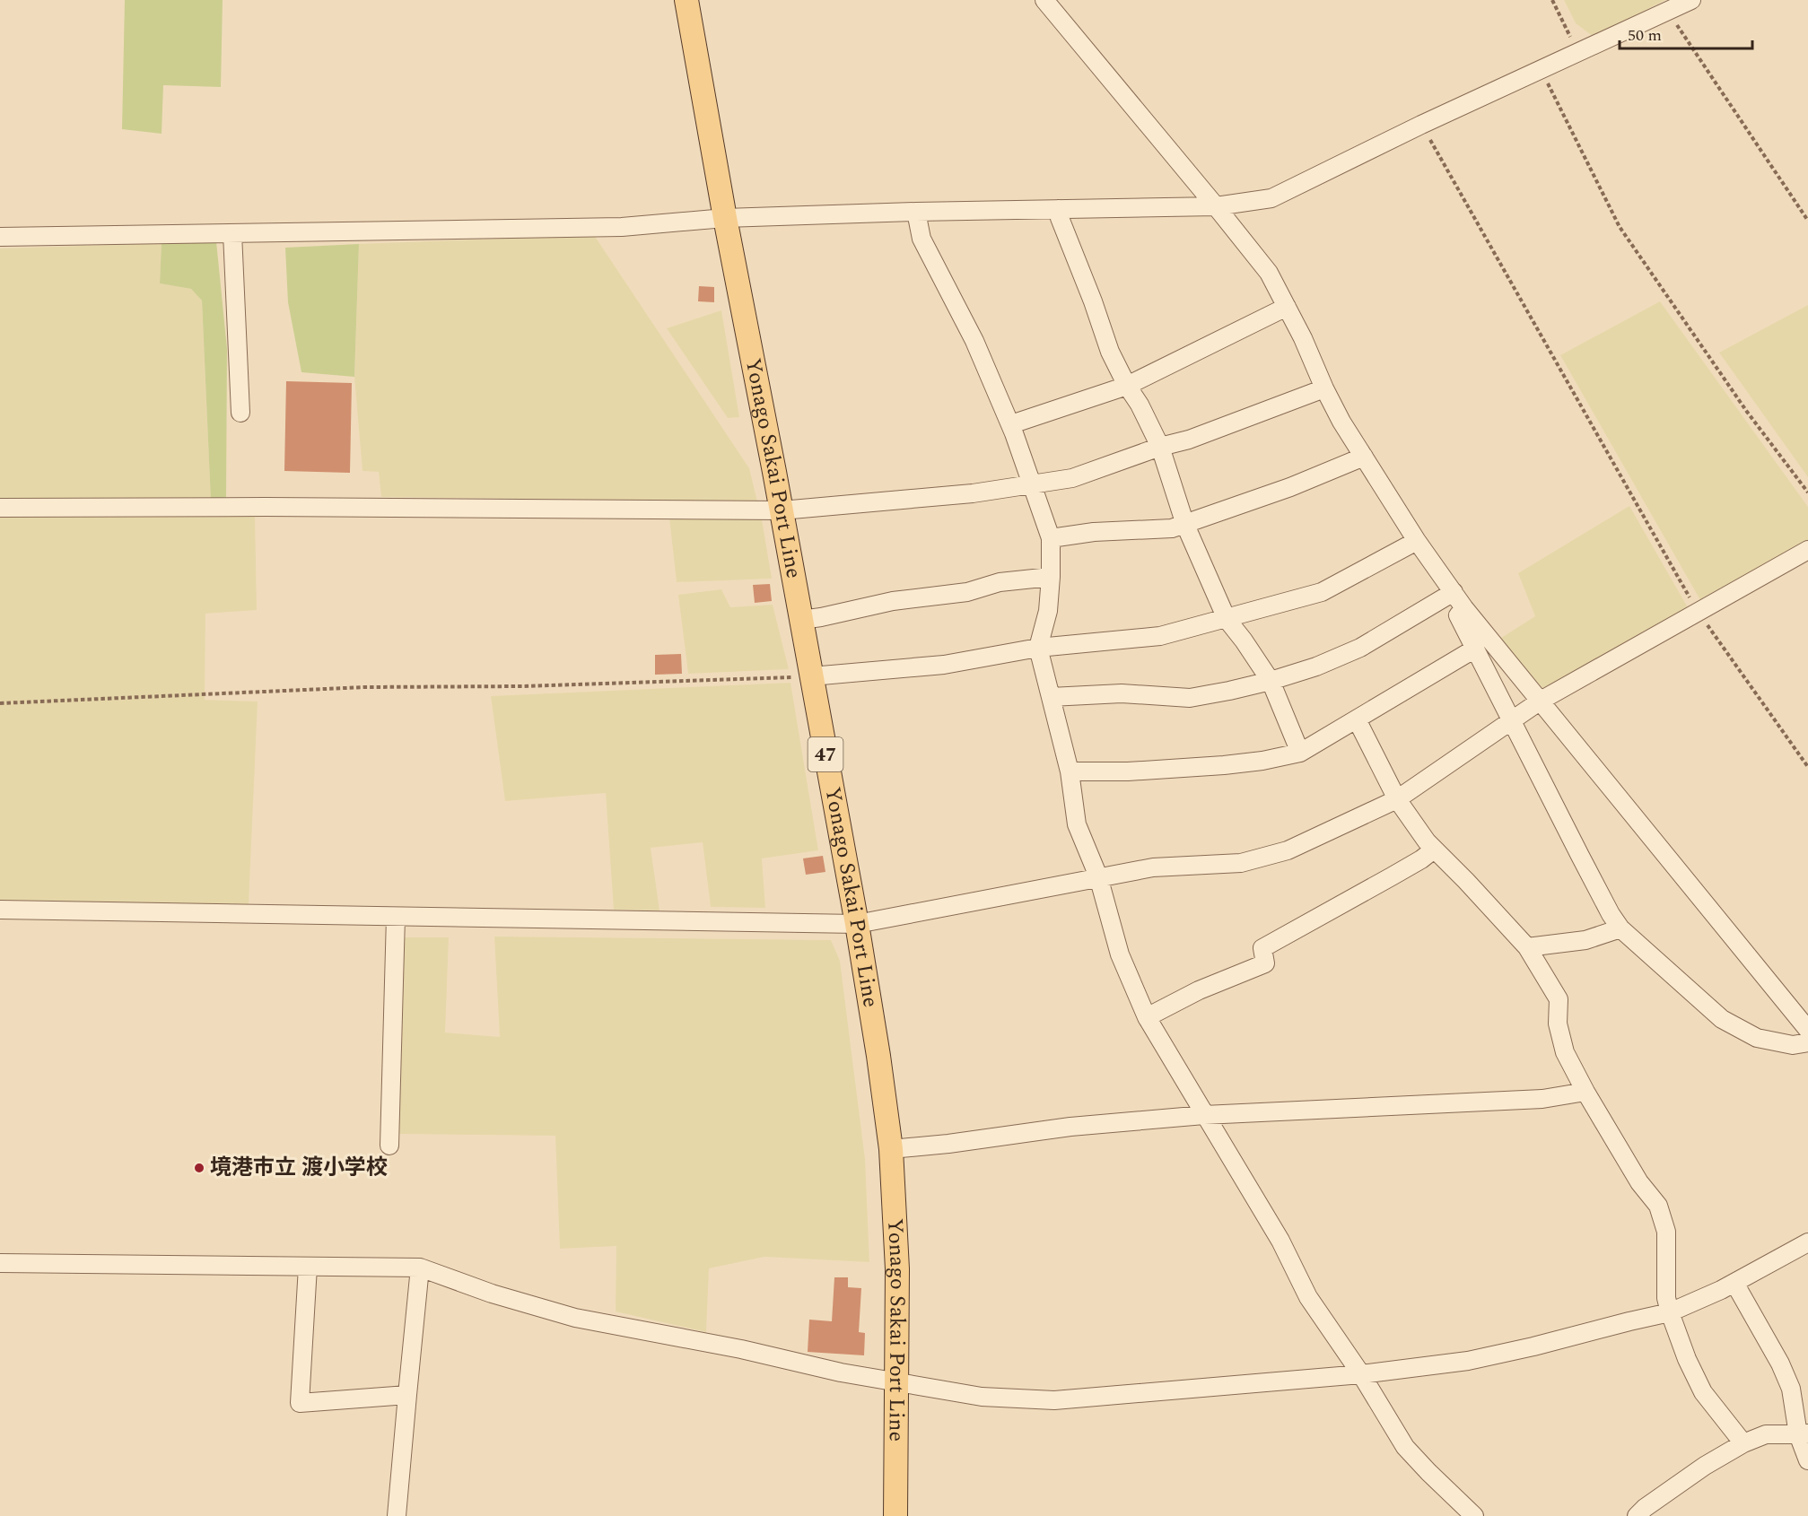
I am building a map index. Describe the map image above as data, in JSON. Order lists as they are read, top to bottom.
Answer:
{
  "streets": {
    "main road": ["Yonago Sakai Port Line", "47"]
  },
  "places": ["境港市立 渡小学校"],
  "scale_bar": "50 m"
}
